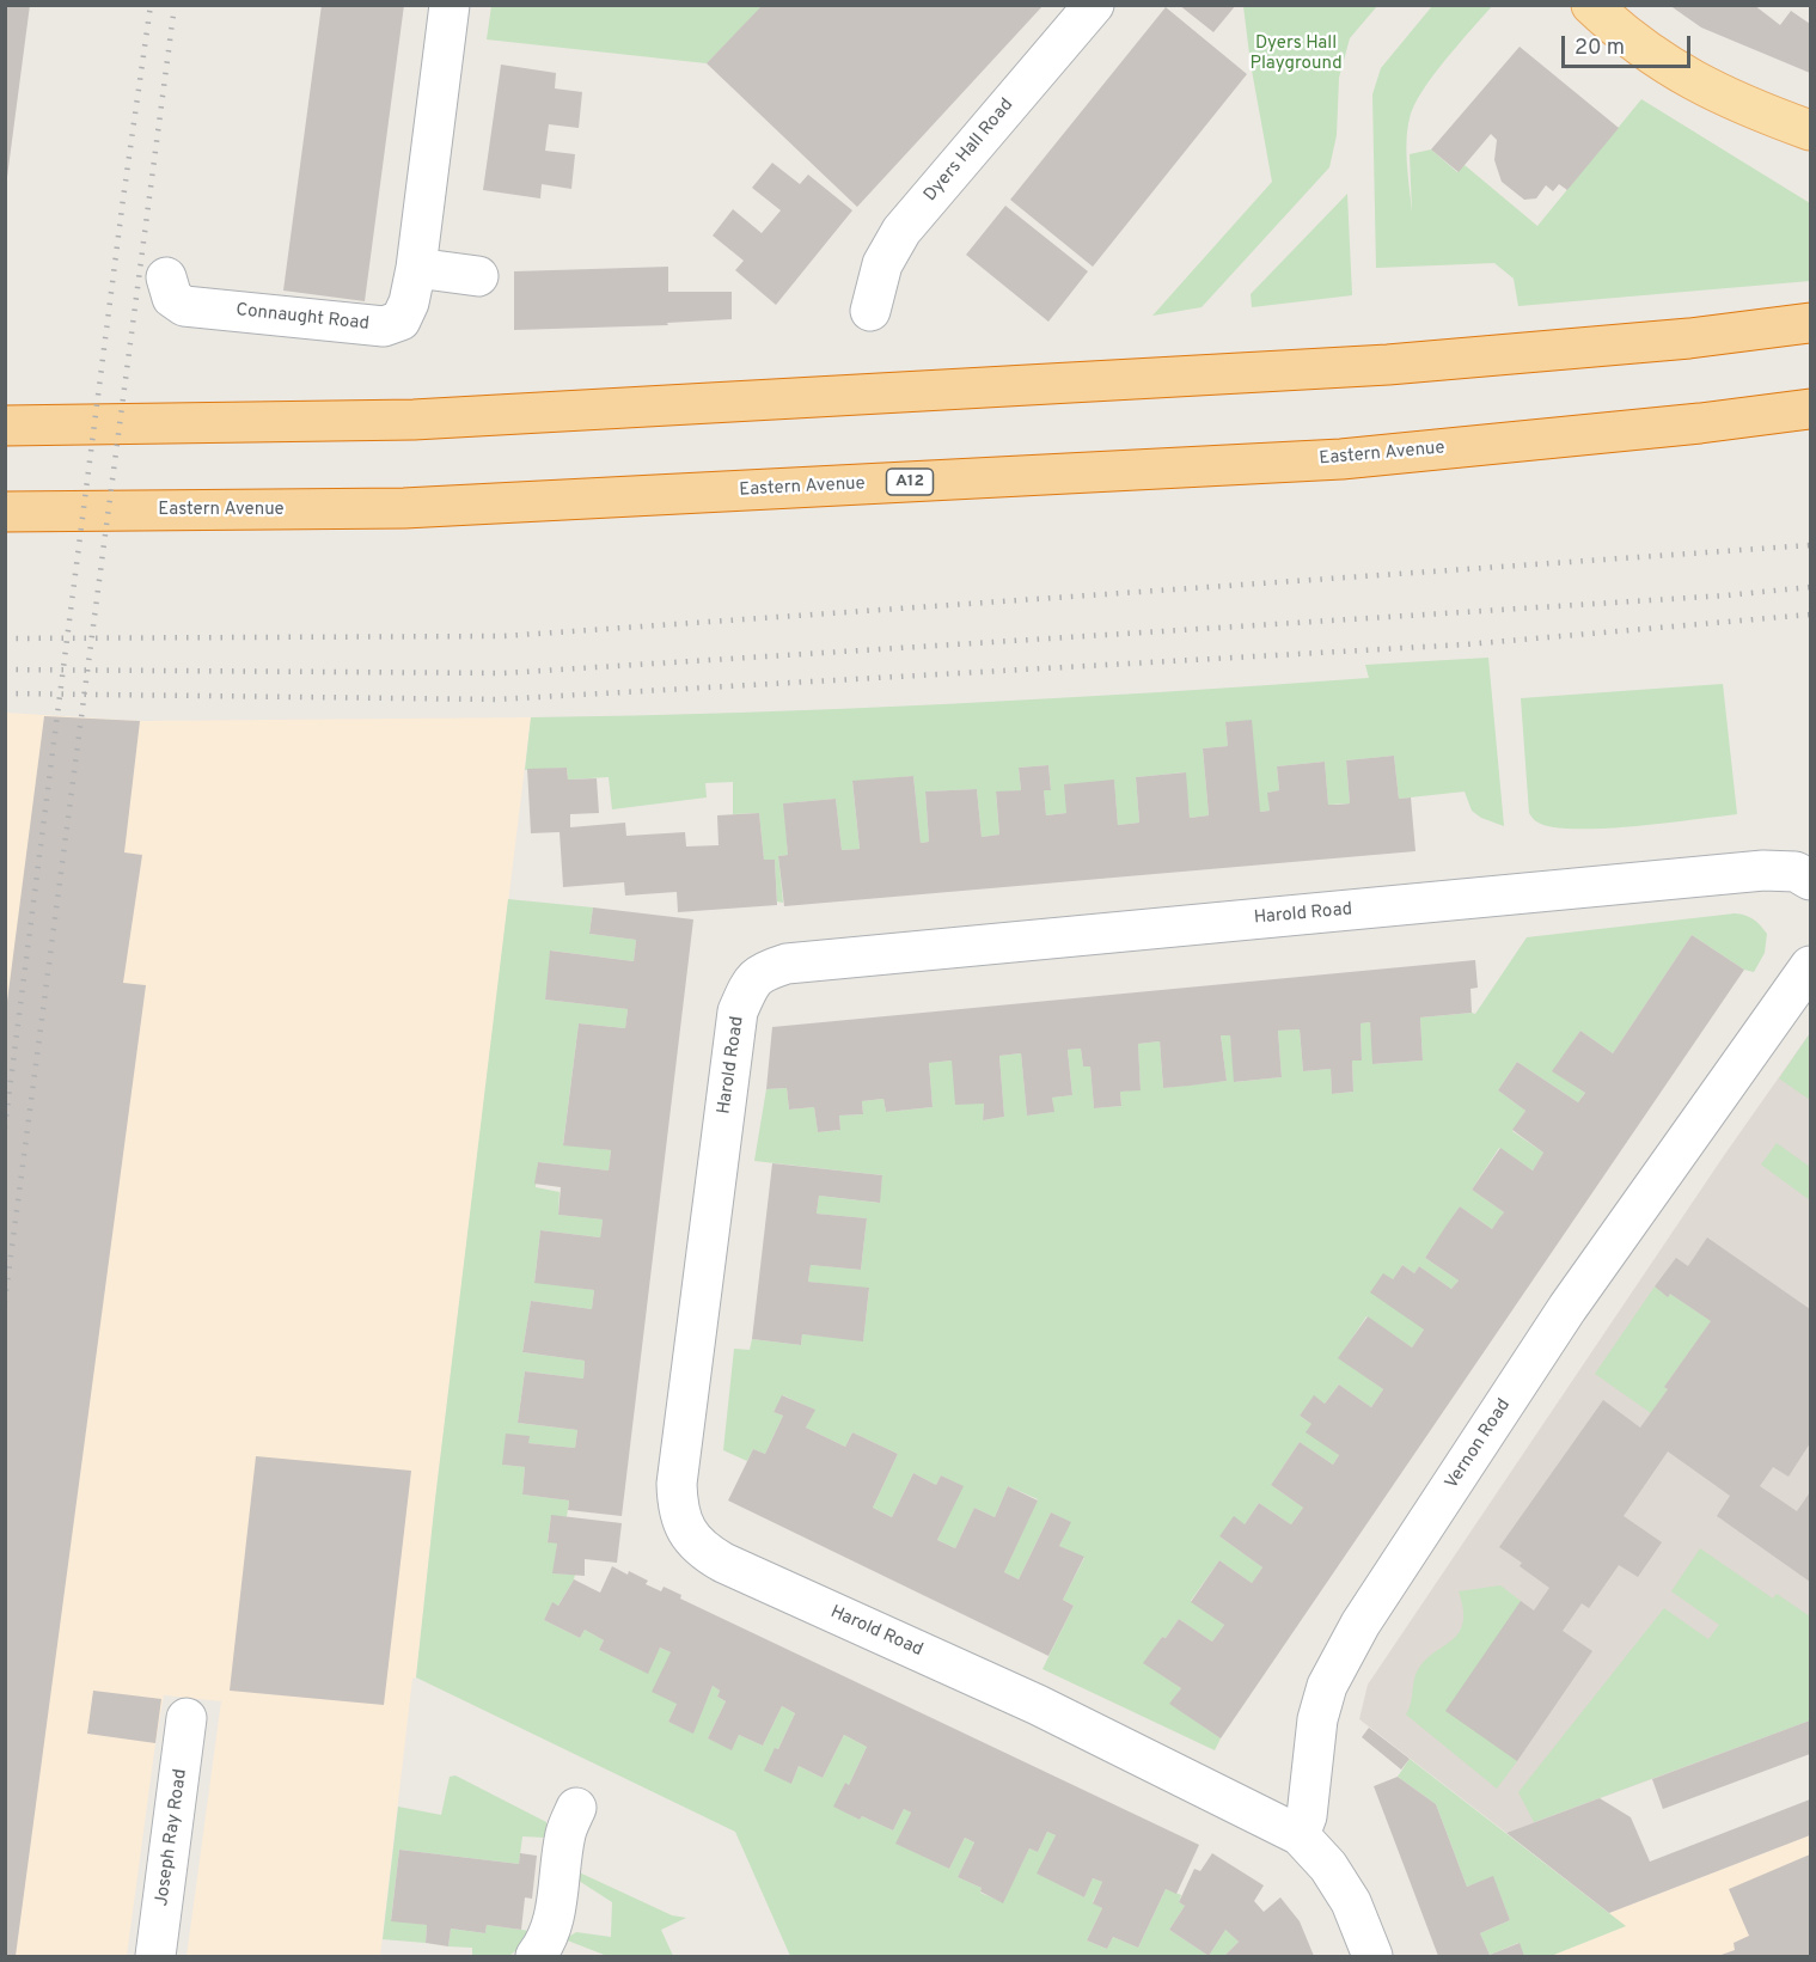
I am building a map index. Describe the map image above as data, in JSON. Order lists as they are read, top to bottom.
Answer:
{
  "streets": {
    "highway": ["Eastern Avenue", "A12"],
    "street": [
      "Dyers Hall Road",
      "Connaught Road",
      "Harold Road",
      "Vernon Road",
      "Joseph Ray Road"
    ]
  },
  "crossings": [
    ["Harold Road", "Vernon Road"]
  ],
  "parks": ["Dyers Hall Playground"],
  "scale_bar": "20 m"
}
